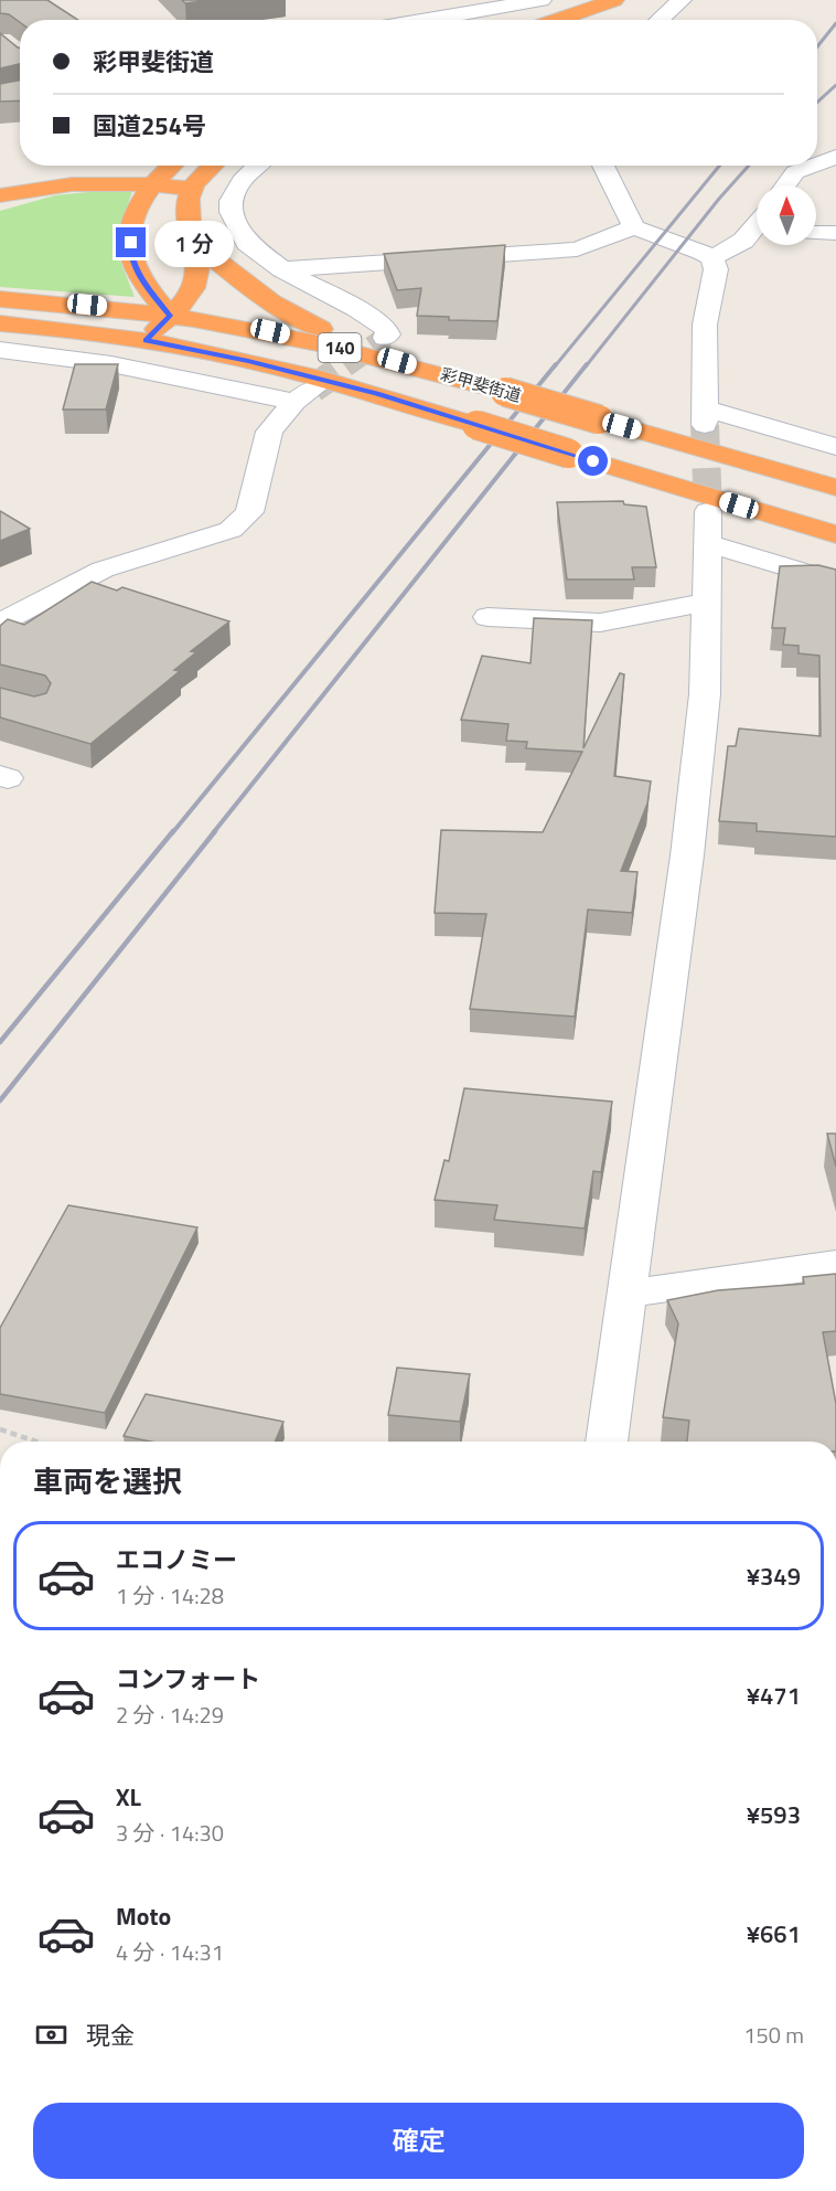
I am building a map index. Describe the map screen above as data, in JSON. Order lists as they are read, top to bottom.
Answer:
{
  "streets": {
    "highway": ["140", "彩甲斐街道"]
  },
  "north": "top",
  "page": {
    "banner": ["彩甲斐街道", "国道254号"],
    "bubble": "1 分",
    "heading": "車両を選択",
    "list": [
      {
        "name": "エコノミー",
        "note": "1 分 · 14:28",
        "value": "¥349"
      },
      {
        "name": "コンフォート",
        "note": "2 分 · 14:29",
        "value": "¥471"
      },
      {
        "name": "XL",
        "note": "3 分 · 14:30",
        "value": "¥593"
      },
      {
        "name": "Moto",
        "note": "4 分 · 14:31",
        "value": "¥661"
      }
    ],
    "pay": ["現金", "150 m"],
    "buttons": "確定"
  }
}
